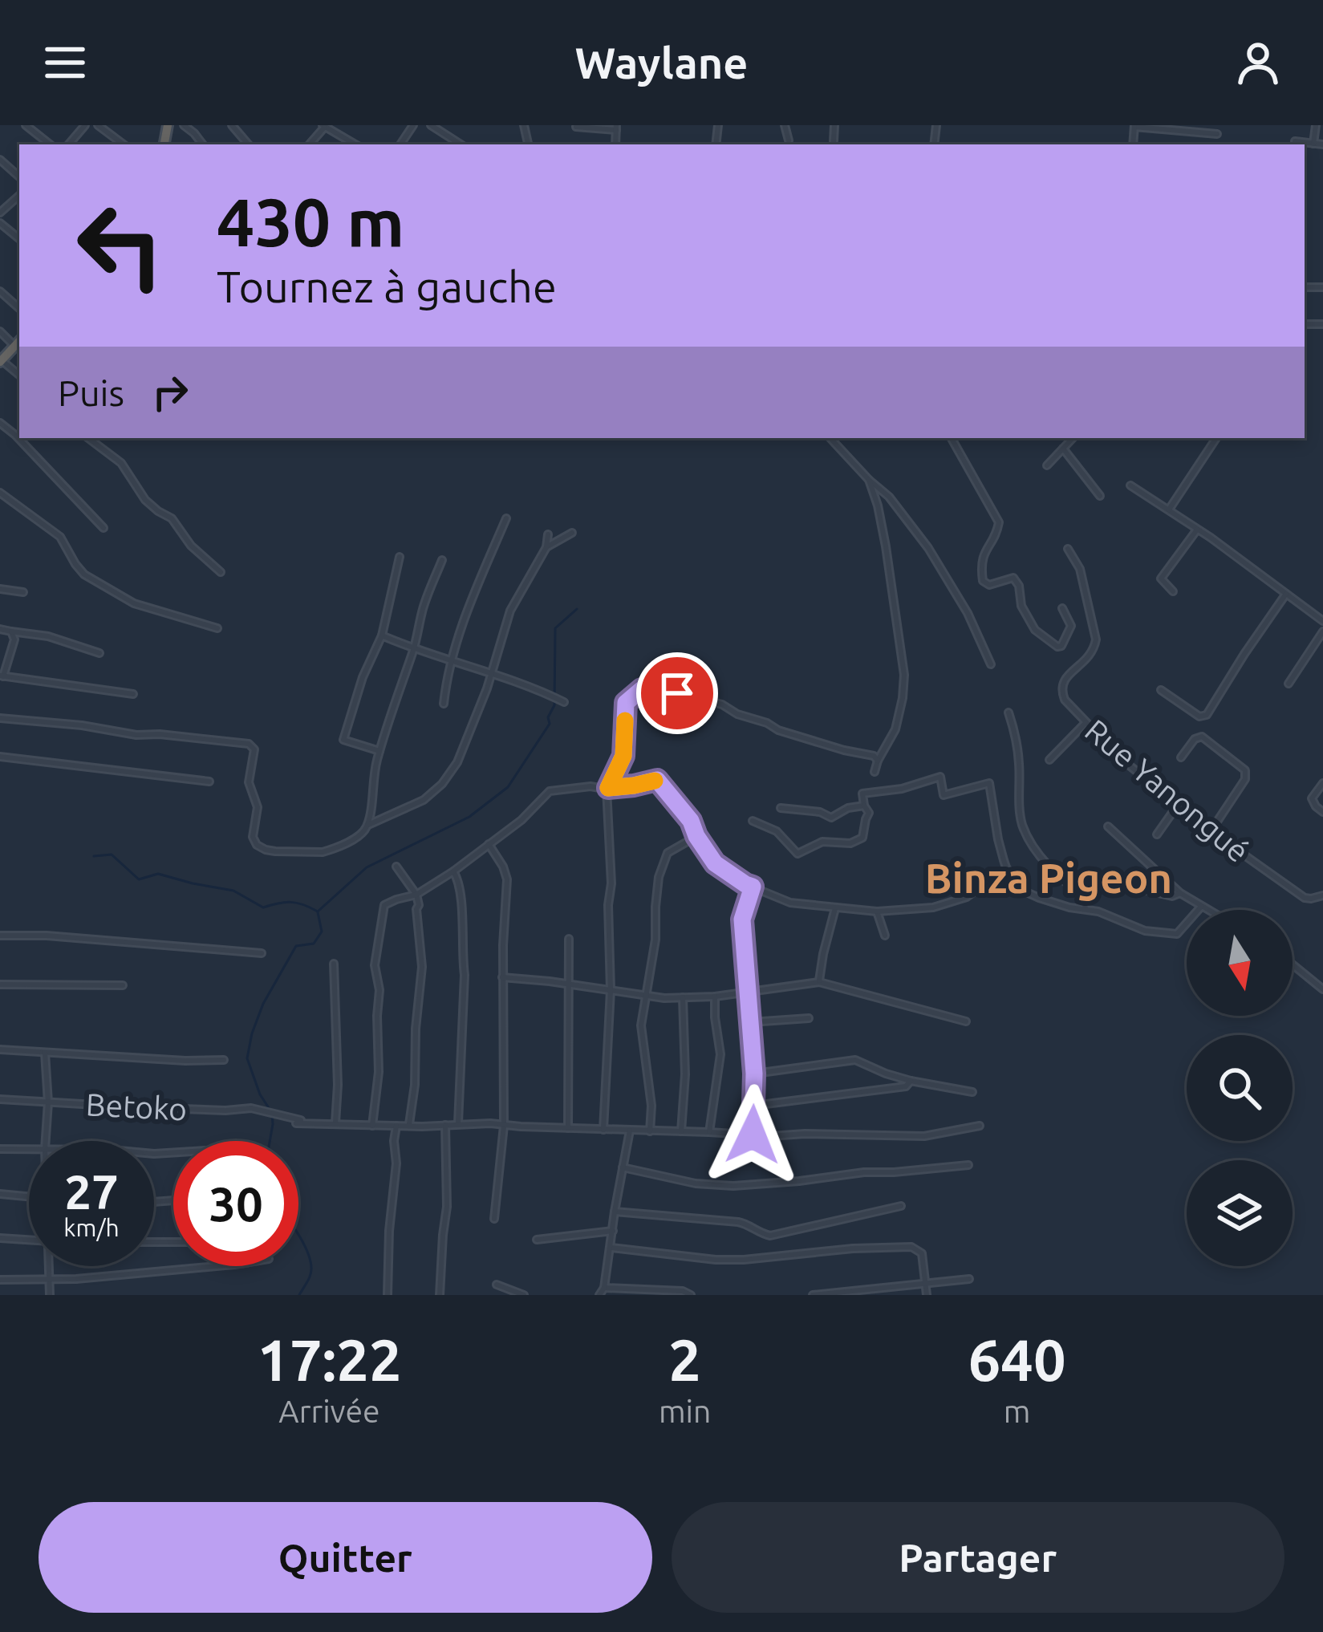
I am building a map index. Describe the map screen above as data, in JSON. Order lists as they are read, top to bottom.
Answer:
{
  "streets": {
    "street": ["Rue Yanongué", "Betoko"]
  },
  "districts": ["Binza Pigeon"],
  "north": "bottom",
  "page": {
    "header": "Waylane",
    "turn": ["430 m", "Tournez à gauche"],
    "then": "Puis",
    "speed": "27 km/h",
    "limit": "30",
    "eta": [
      "17:22",
      "Arrivée",
      "2",
      "min",
      "640",
      "m"
    ],
    "buttons": ["Quitter", "Partager"]
  }
}
